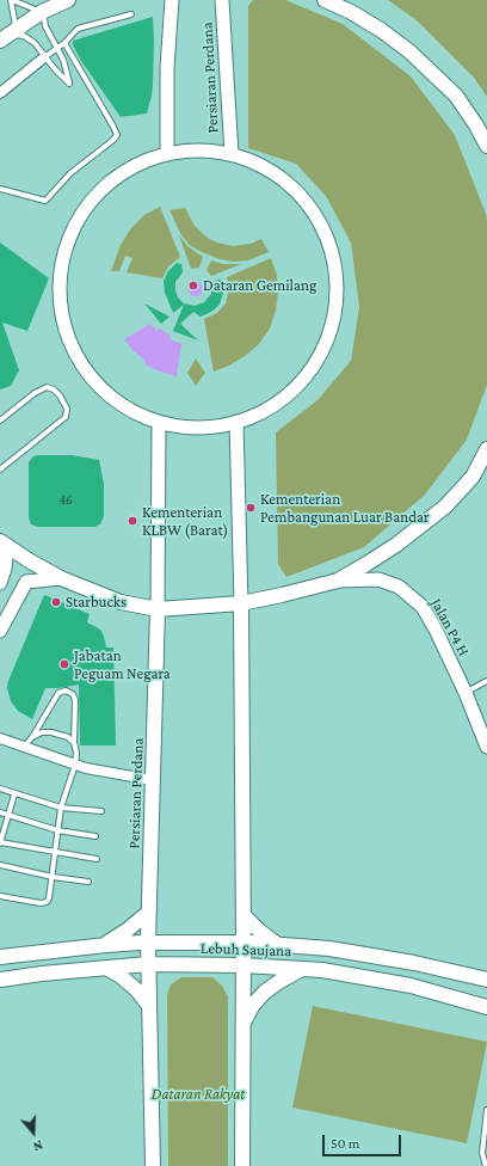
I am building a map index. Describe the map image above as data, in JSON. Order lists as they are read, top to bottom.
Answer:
{
  "streets": {
    "main road": ["Persiaran Perdana", "Lebuh Saujana"],
    "street": ["Jalan P4 H"]
  },
  "crossings": [
    ["Persiaran Perdana", "Lebuh Saujana"]
  ],
  "parks": ["Dataran Rakyat"],
  "places": [
    "Dataran Gemilang",
    "Kementerian Pembangunan Luar Bandar",
    "Kementerian KLBW (Barat)",
    "Starbucks",
    "Jabatan Peguam Negara"
  ],
  "house_numbers": ["46"],
  "scale_bar": "50 m",
  "north": "bottom"
}
